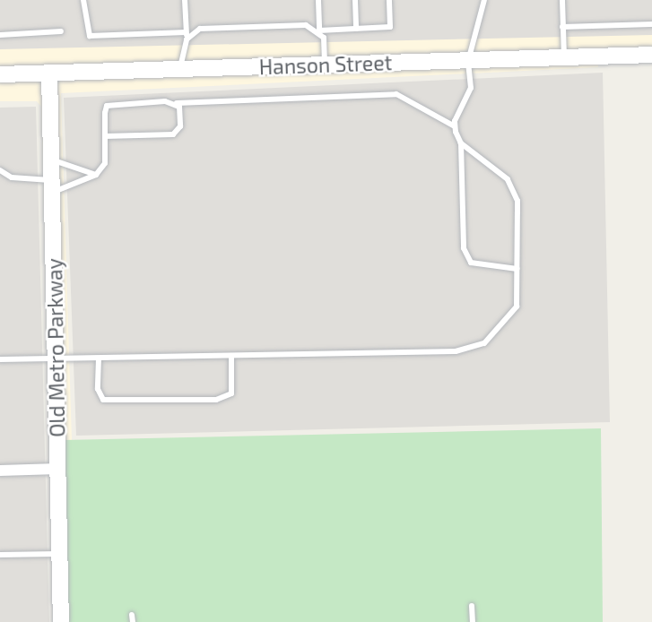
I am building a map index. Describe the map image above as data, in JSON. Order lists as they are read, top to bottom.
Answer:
{
  "streets": {
    "street": ["Hanson Street", "Old Metro Parkway"]
  },
  "crossings": [
    ["Hanson Street", "Old Metro Parkway"]
  ]
}
